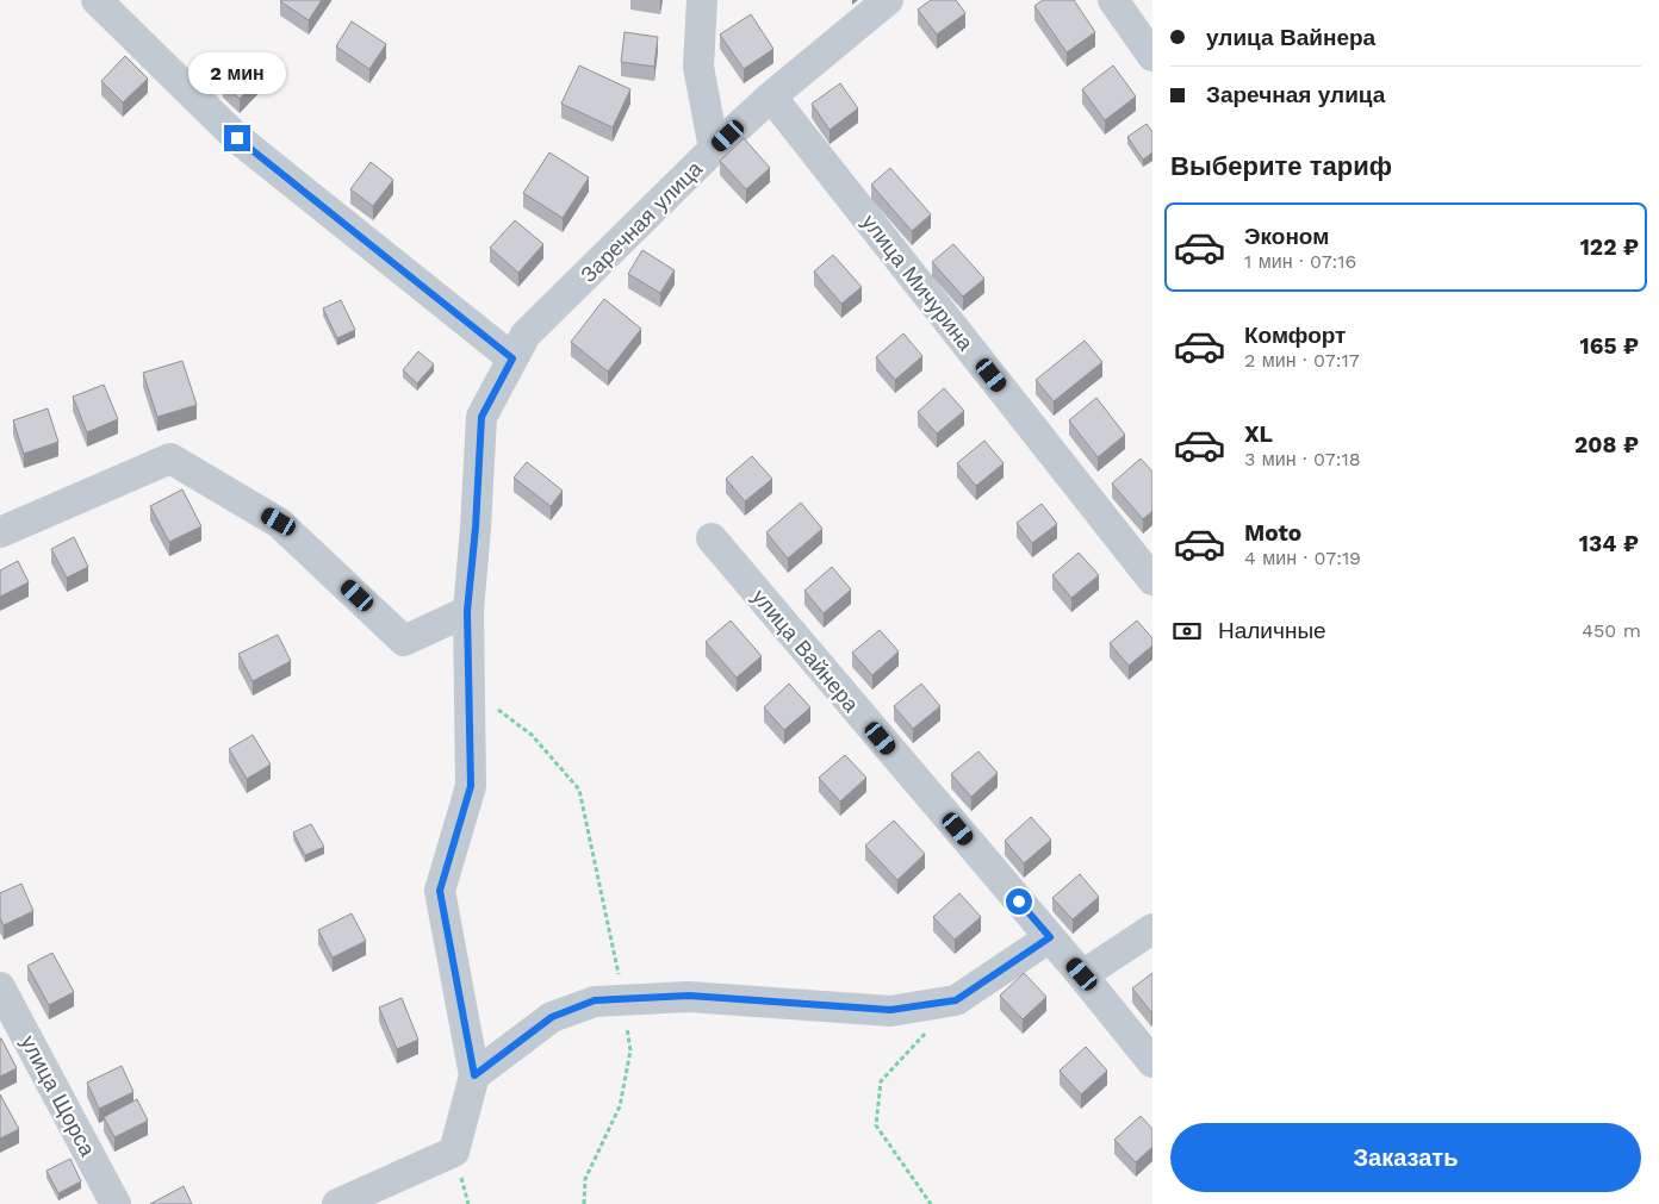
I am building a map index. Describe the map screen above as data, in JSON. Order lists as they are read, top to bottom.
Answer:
{
  "streets": {
    "street": [
      "Заречная улица",
      "улица Мичурина",
      "улица Вайнера",
      "улица Щорса"
    ]
  },
  "crossings": [
    ["Заречная улица", "улица Мичурина"]
  ],
  "page": {
    "banner": ["улица Вайнера", "Заречная улица"],
    "bubble": "2 мин",
    "heading": "Выберите тариф",
    "list": [
      {
        "name": "Эконом",
        "note": "1 мин · 07:16",
        "value": "122 ₽"
      },
      {
        "name": "Комфорт",
        "note": "2 мин · 07:17",
        "value": "165 ₽"
      },
      {
        "name": "XL",
        "note": "3 мин · 07:18",
        "value": "208 ₽"
      },
      {
        "name": "Moto",
        "note": "4 мин · 07:19",
        "value": "134 ₽"
      }
    ],
    "pay": ["Наличные", "450 m"],
    "buttons": "Заказать"
  }
}
